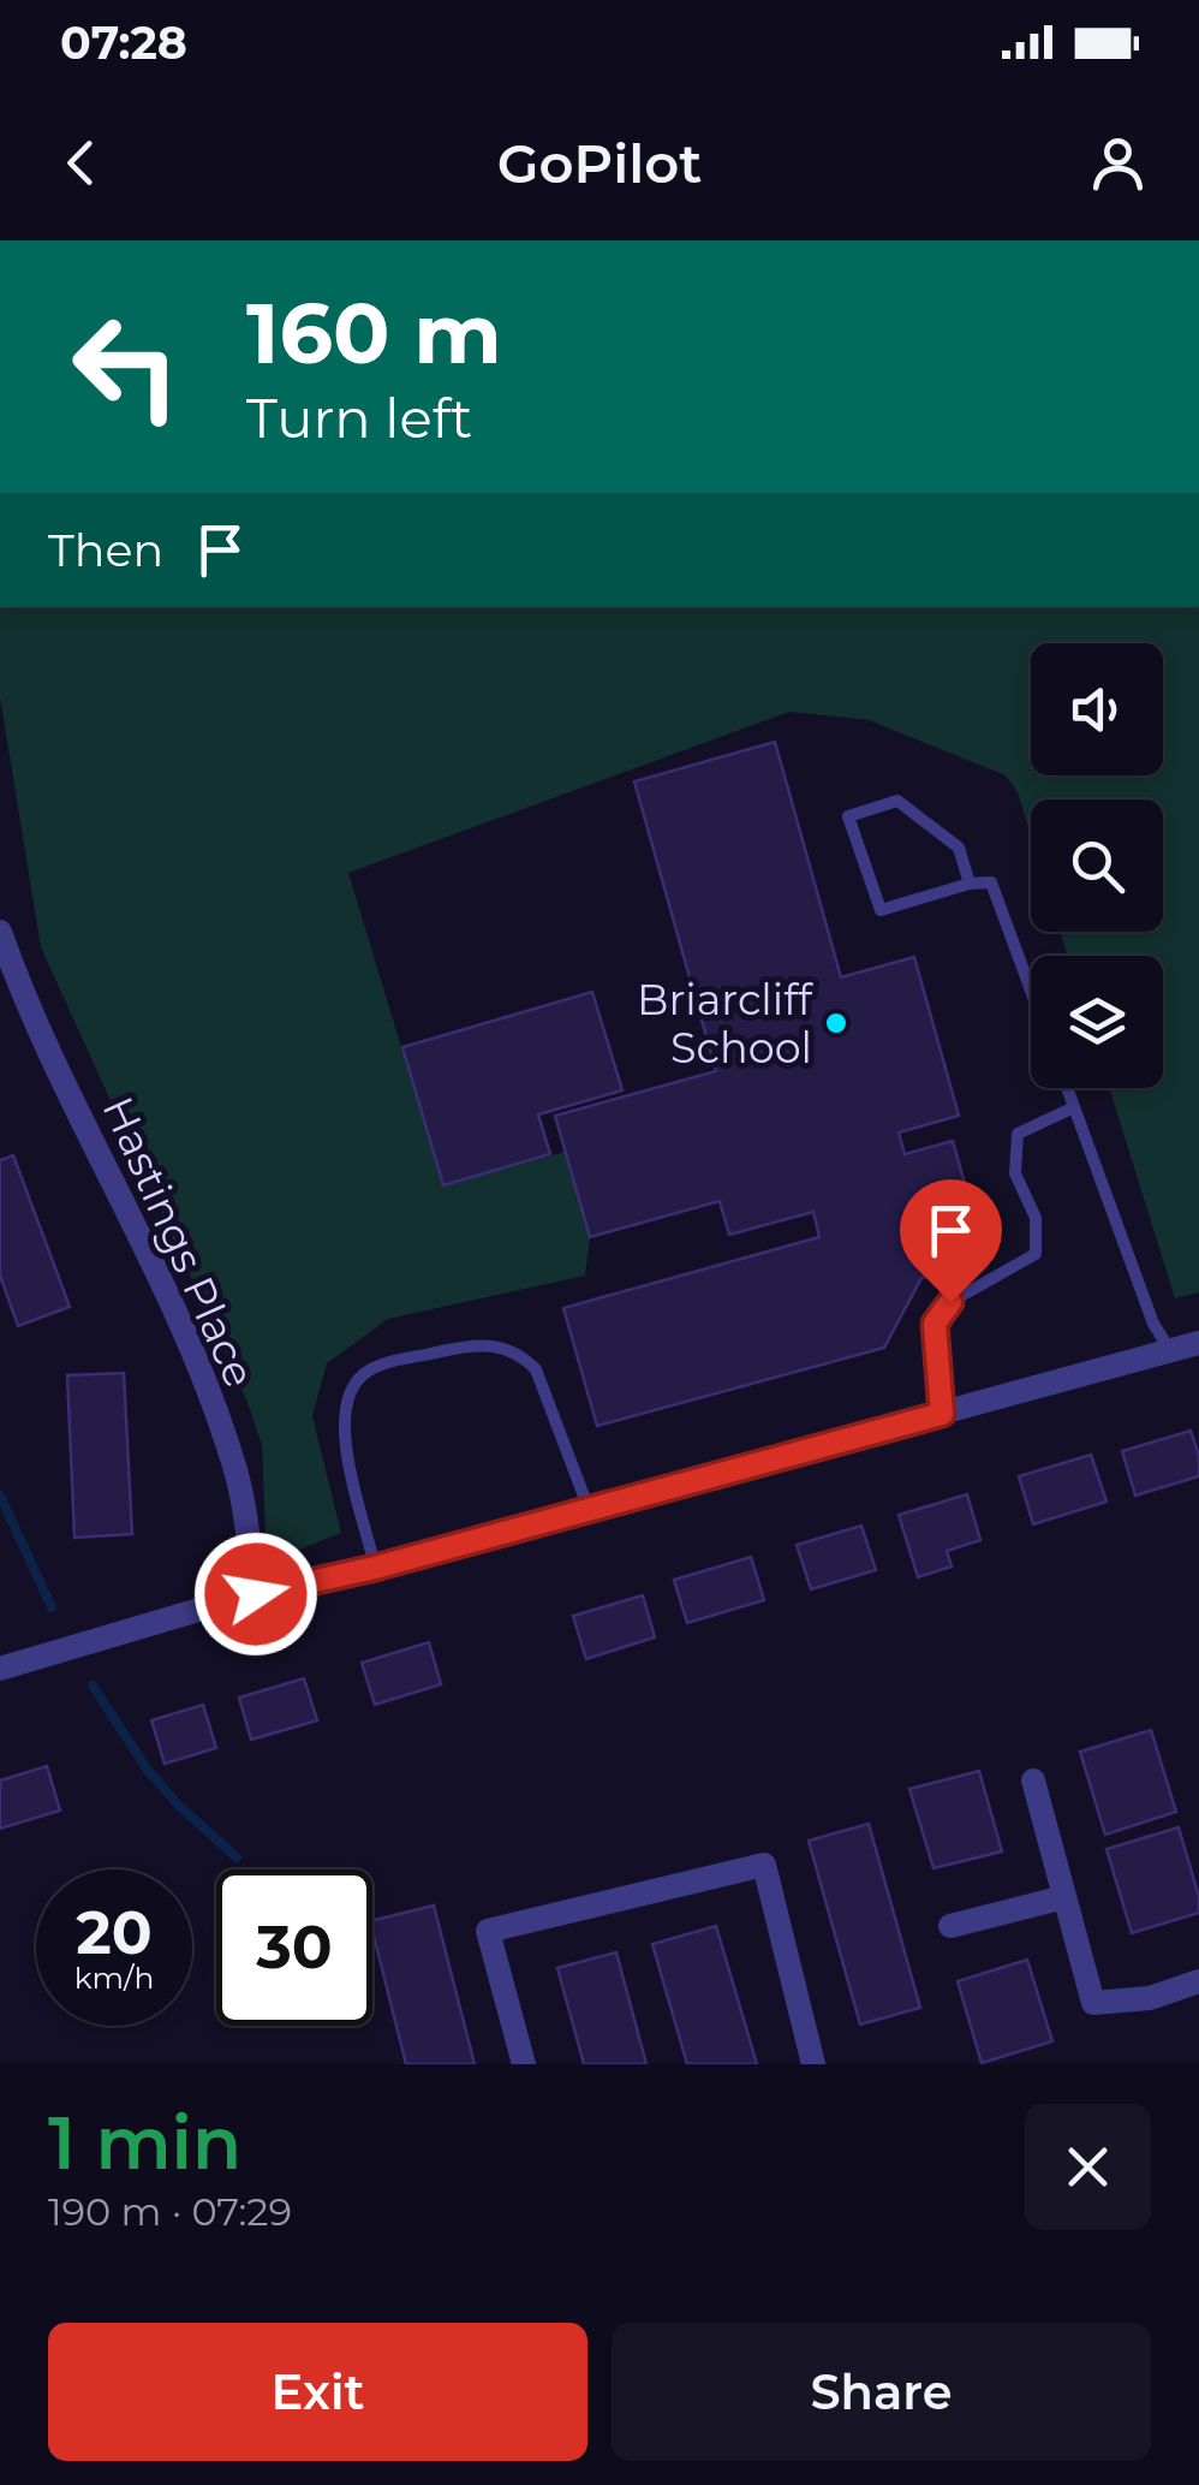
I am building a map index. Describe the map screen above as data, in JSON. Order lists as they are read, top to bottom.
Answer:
{
  "streets": {
    "street": ["Hastings Place"]
  },
  "places": ["Briarcliff School"],
  "page": {
    "status": "07:28",
    "header": "GoPilot",
    "turn": ["160 m", "Turn left"],
    "then": "Then",
    "speed": "20 km/h",
    "limit": "30",
    "heading": ["1 min", "190 m · 07:29"],
    "buttons": ["Exit", "Share"]
  }
}
